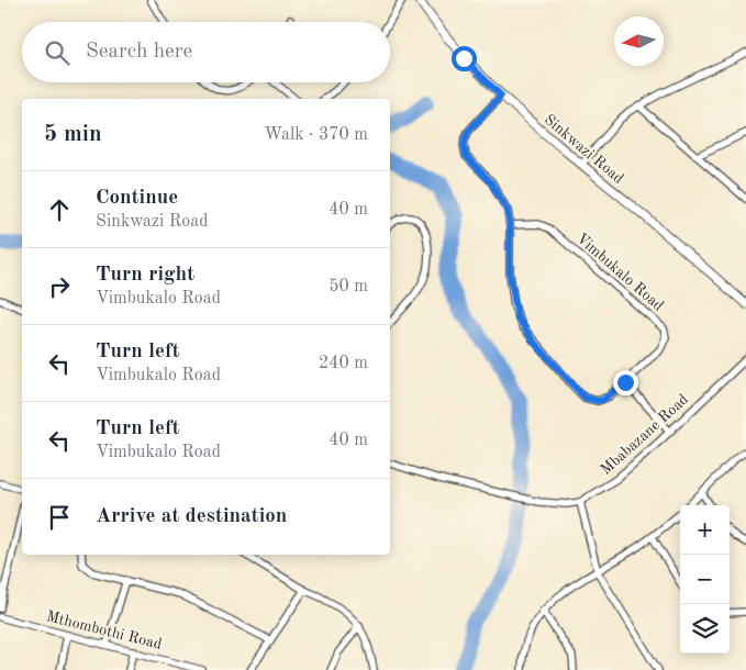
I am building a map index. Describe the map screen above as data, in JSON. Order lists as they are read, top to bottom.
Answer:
{
  "streets": {
    "street": [
      "Sinkwazi Road",
      "Vimbukalo Road",
      "Mbabazane Road",
      "Mthombothi Road"
    ]
  },
  "crossings": [
    ["Sinkwazi Road", "Vimbukalo Road"]
  ],
  "north": "left",
  "page": {
    "search": "Search here",
    "heading": ["5 min", "Walk · 370 m"],
    "list": [
      ["Continue", "Sinkwazi Road", "40 m"],
      ["Turn right", "Vimbukalo Road", "50 m"],
      ["Turn left", "Vimbukalo Road", "240 m"],
      ["Turn left", "Vimbukalo Road", "40 m"],
      "Arrive at destination"
    ],
    "map_buttons": ["+", "−"]
  }
}
